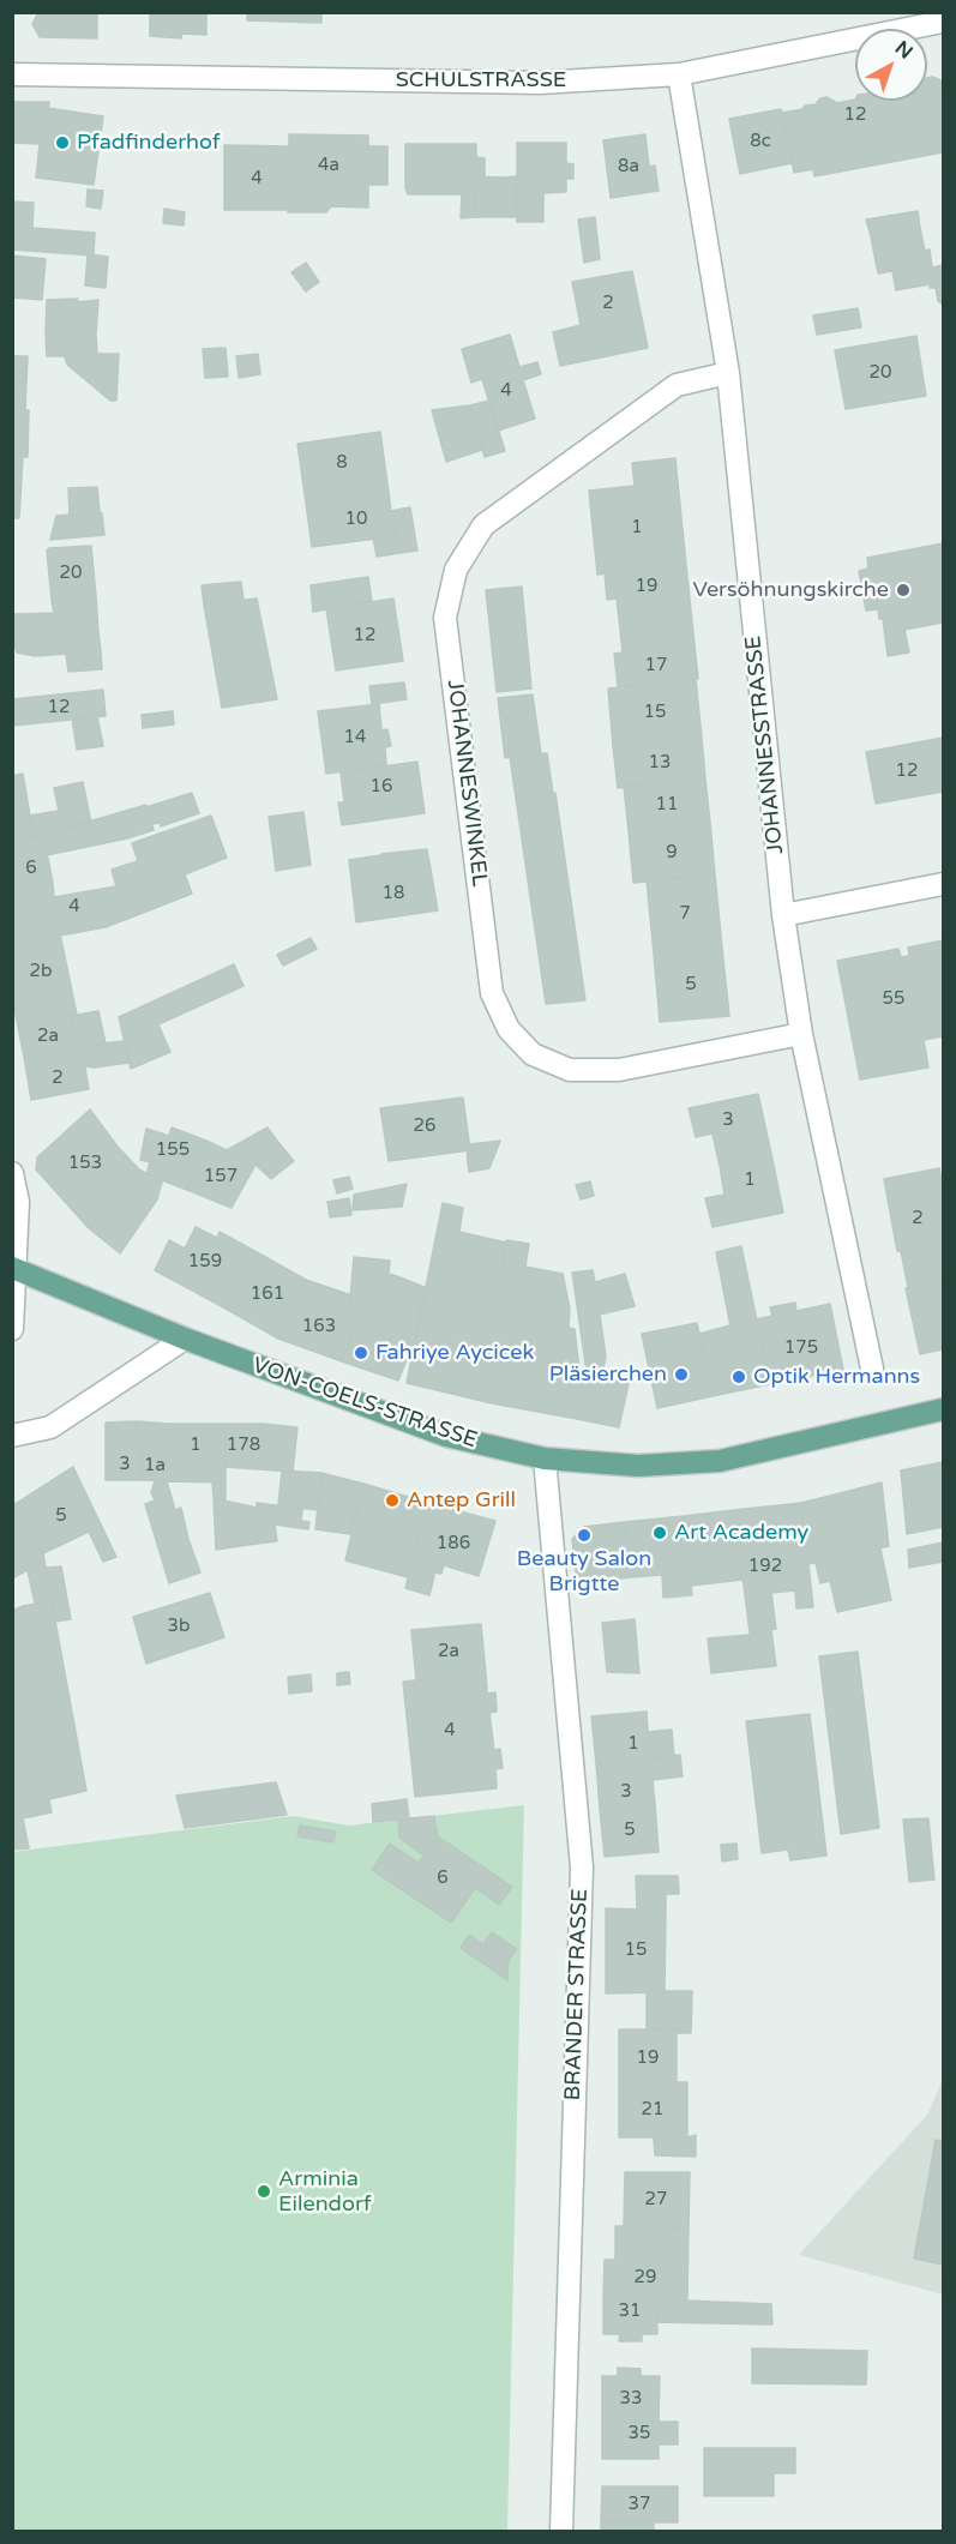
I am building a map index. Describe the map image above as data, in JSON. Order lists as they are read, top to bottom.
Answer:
{
  "streets": {
    "main road": ["VON-COELS-STRASSE"],
    "street": [
      "SCHULSTRASSE",
      "JOHANNESSTRASSE",
      "JOHANNESWINKEL",
      "BRANDER STRASSE"
    ]
  },
  "crossings": [
    ["SCHULSTRASSE", "JOHANNESSTRASSE"],
    ["JOHANNESSTRASSE", "JOHANNESWINKEL"],
    ["VON-COELS-STRASSE", "BRANDER STRASSE"]
  ],
  "places": [
    "Pfadfinderhof",
    "Versöhnungskirche",
    "Fahriye Aycicek",
    "Pläsierchen",
    "Optik Hermanns",
    "Antep Grill",
    "Art Academy",
    "Beauty Salon Brigtte",
    "Arminia Eilendorf"
  ],
  "house_numbers": [
    "12",
    "8c",
    "4a",
    "8a",
    "4",
    "2",
    "20",
    "4",
    "8",
    "10",
    "1",
    "20",
    "19",
    "12",
    "17",
    "12",
    "15",
    "14",
    "13",
    "12",
    "16",
    "11",
    "9",
    "6",
    "18",
    "4",
    "7",
    "2b",
    "5",
    "55",
    "2a",
    "2",
    "3",
    "26",
    "155",
    "153",
    "157",
    "1",
    "2",
    "159",
    "161",
    "163",
    "175",
    "1",
    "178",
    "3",
    "1a",
    "5",
    "186",
    "192",
    "3b",
    "2a",
    "4",
    "1",
    "3",
    "5",
    "6",
    "15",
    "19",
    "21",
    "27",
    "29",
    "31",
    "33",
    "35",
    "37"
  ],
  "north": "top right"
}
